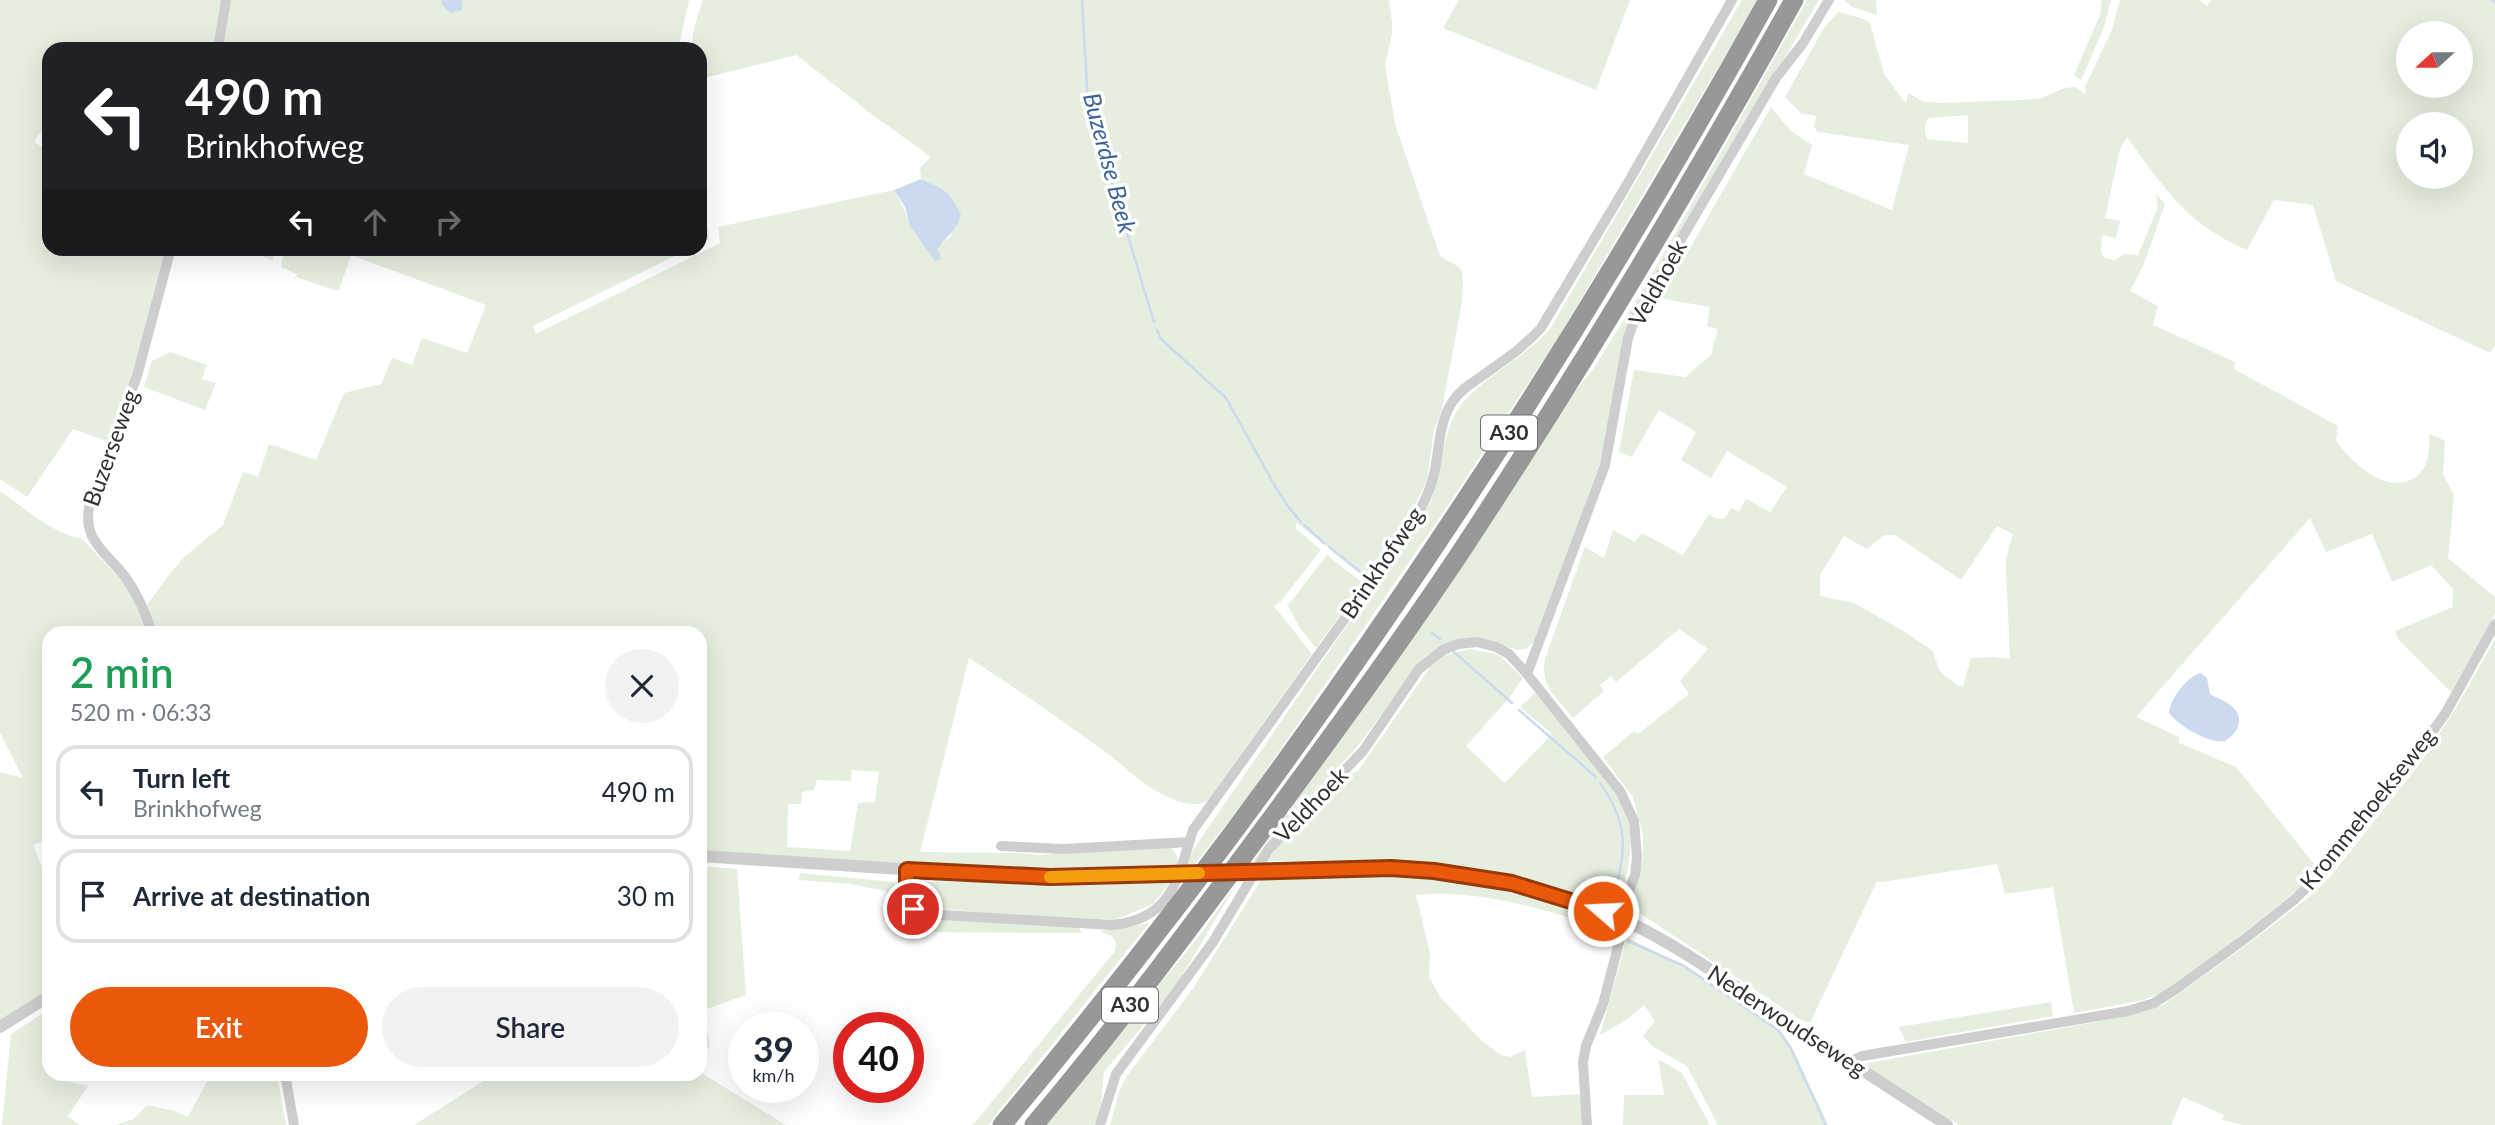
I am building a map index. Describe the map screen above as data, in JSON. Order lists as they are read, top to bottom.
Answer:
{
  "streets": {
    "highway": ["A30"],
    "street": [
      "Veldhoek",
      "Buzerseweg",
      "Brinkhofweg",
      "Krommehoekseweg",
      "Nederwoudseweg"
    ]
  },
  "crossings": [
    ["Veldhoek", "Nederwoudseweg"],
    ["Brinkhofweg", "Nederwoudseweg"],
    ["Krommehoekseweg", "Nederwoudseweg"]
  ],
  "water": ["Buzerdse Beek"],
  "north": "left",
  "page": {
    "turn": ["490 m", "Brinkhofweg"],
    "heading": ["2 min", "520 m · 06:33"],
    "list": [
      {
        "name": "Turn left",
        "note": "Brinkhofweg",
        "value": "490 m"
      },
      {
        "name": "Arrive at destination",
        "value": "30 m"
      }
    ],
    "buttons": ["Exit", "Share"],
    "speed": "39 km/h",
    "limit": "40"
  }
}
